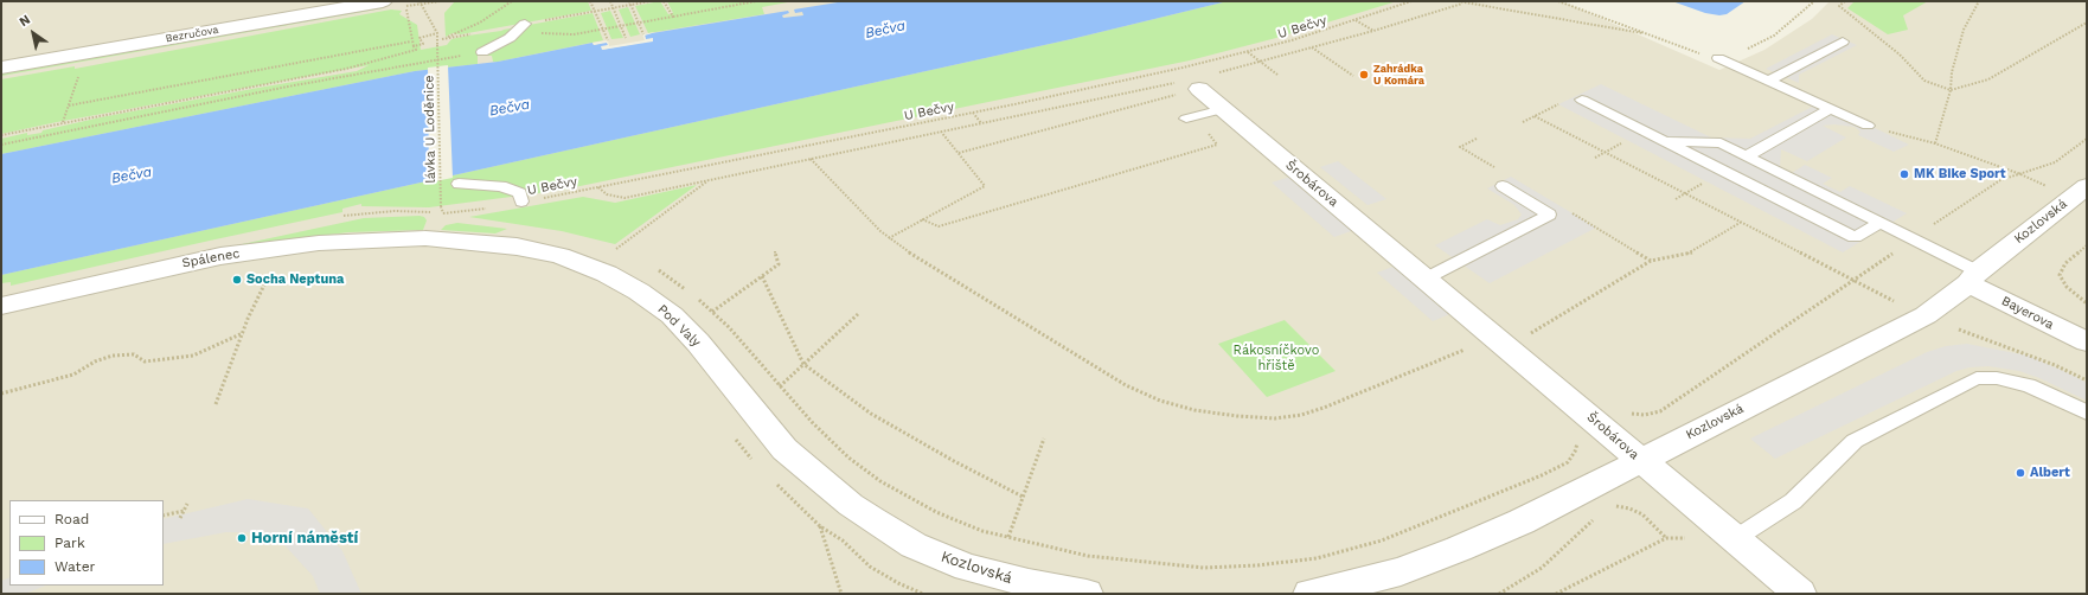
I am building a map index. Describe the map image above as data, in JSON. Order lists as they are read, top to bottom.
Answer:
{
  "streets": {
    "street": [
      "Bezručova",
      "Šrobárova",
      "Kozlovská",
      "Spálenec",
      "Bayerova",
      "Pod Valy"
    ],
    "path": ["U Bečvy", "lávka U Loděnice"]
  },
  "crossings": [
    ["U Bečvy", "lávka U Loděnice"],
    ["Šrobárova", "Kozlovská"],
    ["Kozlovská", "Bayerova"],
    ["Kozlovská", "Pod Valy"],
    ["Spálenec", "Pod Valy"]
  ],
  "water": ["Bečva"],
  "parks": ["Rákosníčkovo hřiště"],
  "places": [
    "Zahrádka U Komára",
    "MK Bike Sport",
    "Socha Neptuna",
    "Albert",
    "Horní náměstí"
  ],
  "legend": ["Road", "Park", "Water"],
  "north": "top left"
}
